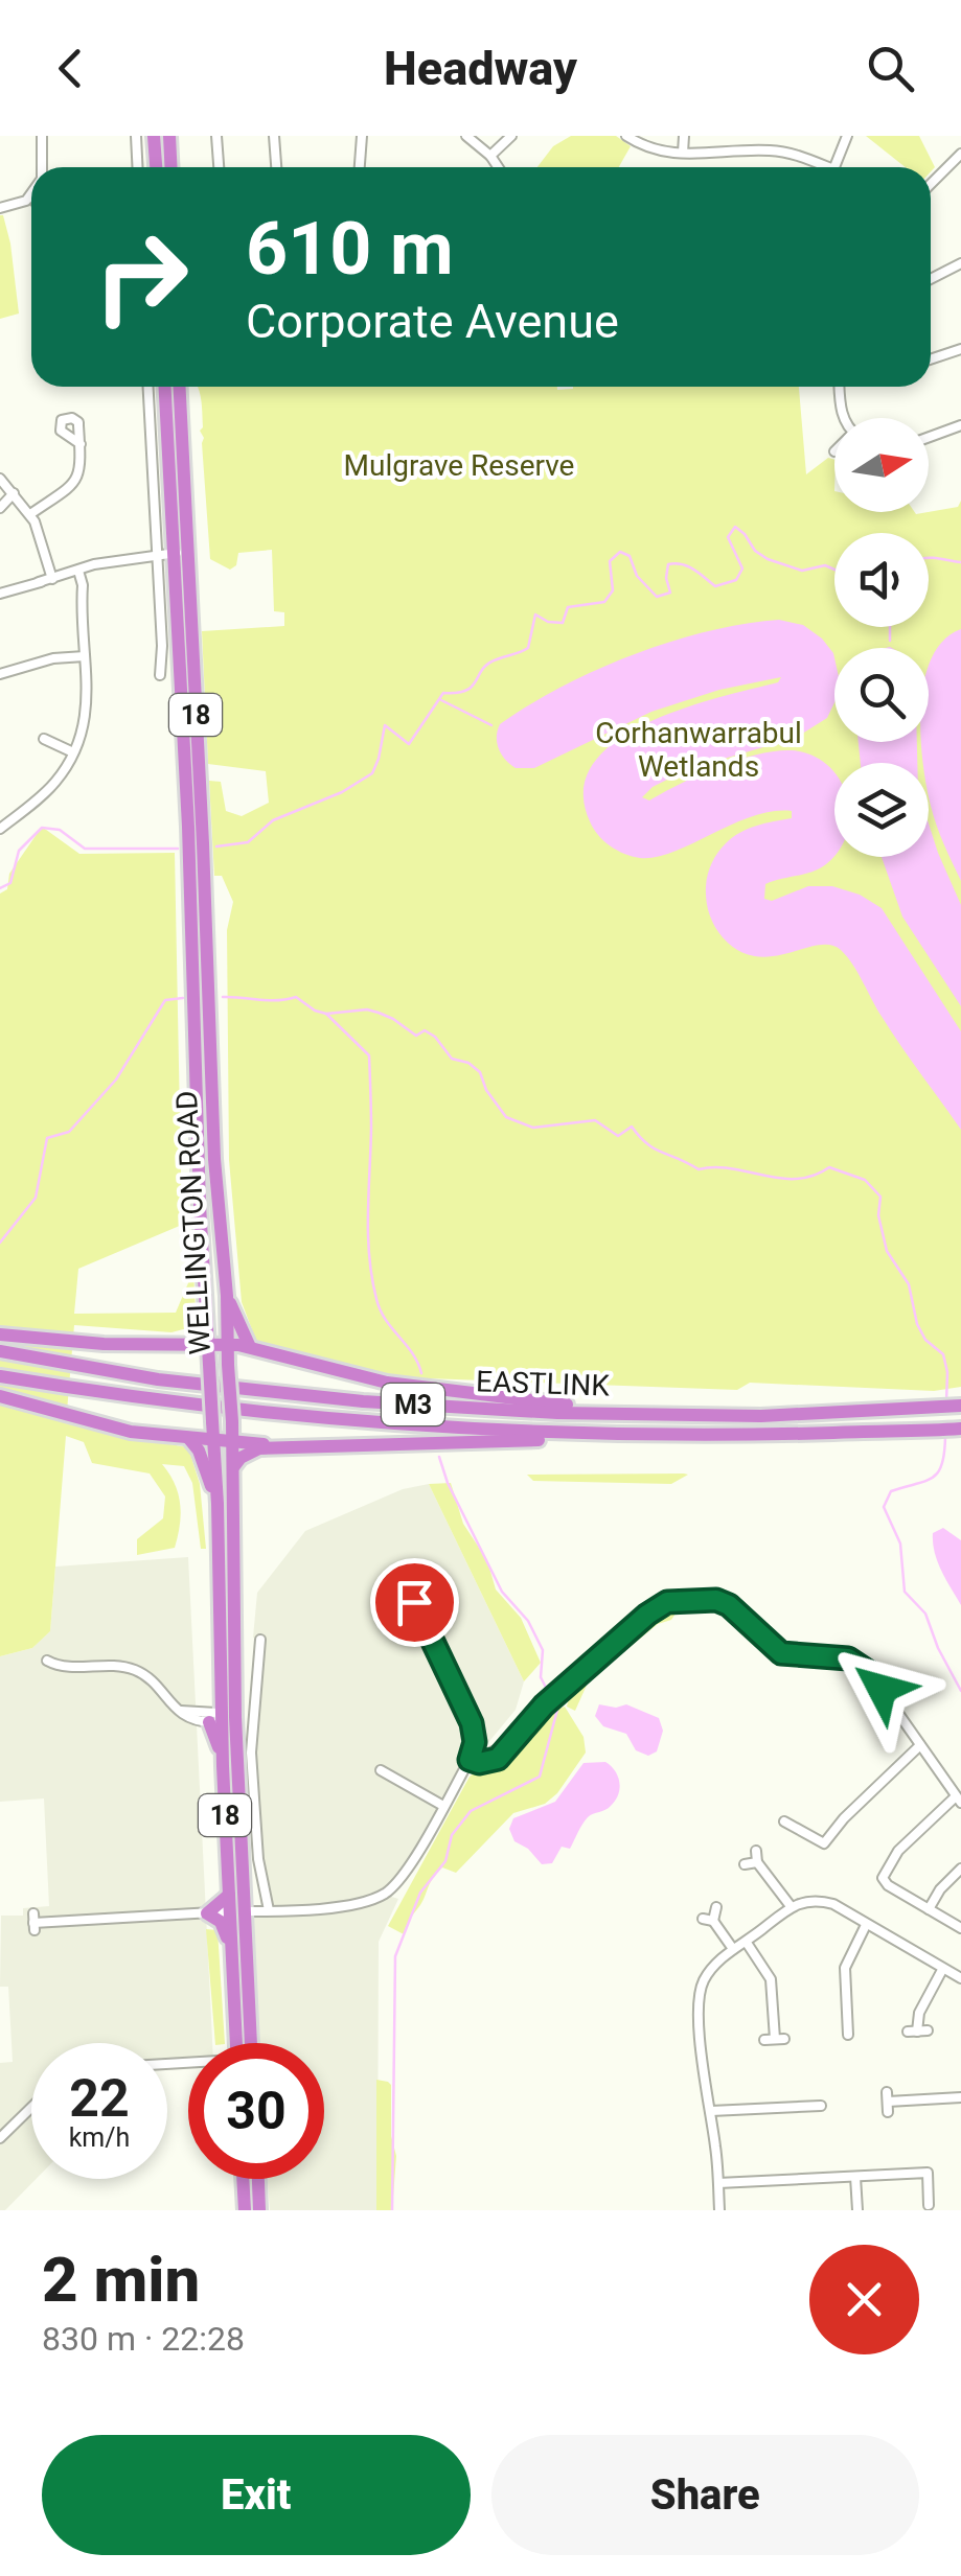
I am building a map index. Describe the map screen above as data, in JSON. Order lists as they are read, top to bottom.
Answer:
{
  "streets": {
    "highway": [
      "18",
      "WELLINGTON ROAD",
      "EASTLINK",
      "M3"
    ]
  },
  "parks": ["Mulgrave Reserve", "Corhanwarrabul Wetlands"],
  "north": "right",
  "page": {
    "header": "Headway",
    "turn": ["610 m", "Corporate Avenue"],
    "speed": "22 km/h",
    "limit": "30",
    "heading": ["2 min", "830 m · 22:28"],
    "buttons": ["Exit", "Share"]
  }
}
